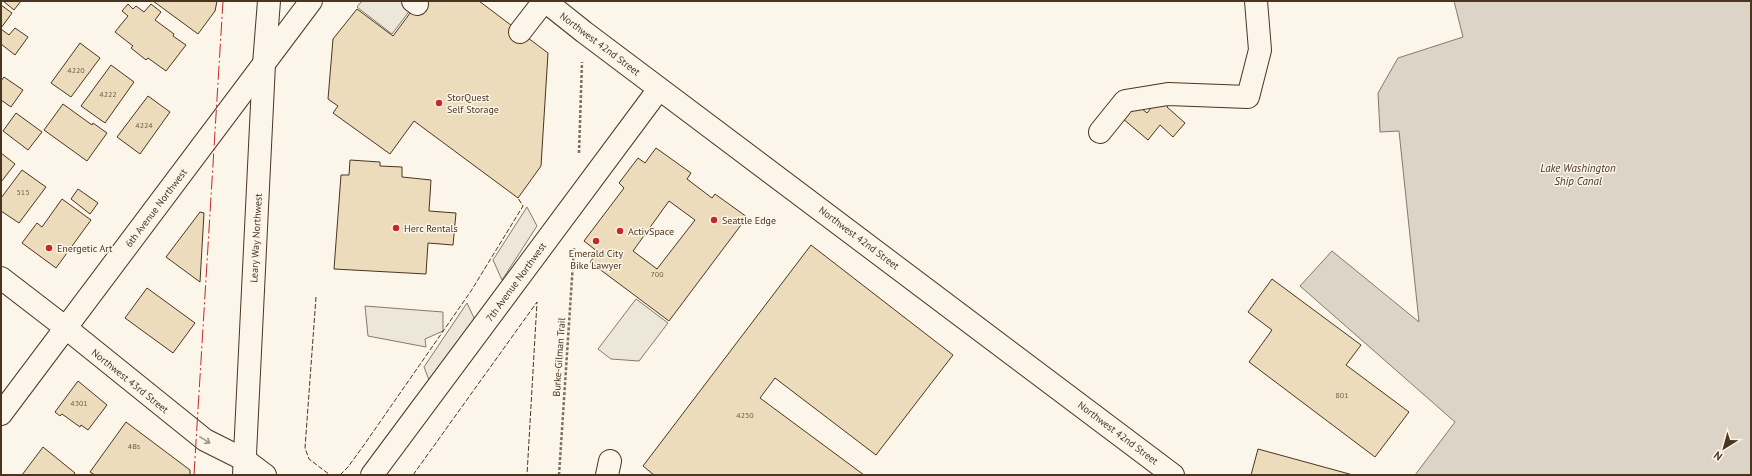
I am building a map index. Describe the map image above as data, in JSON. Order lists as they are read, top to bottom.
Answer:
{
  "streets": {
    "street": [
      "Northwest 42nd Street",
      "6th Avenue Northwest",
      "Leary Way Northwest",
      "7th Avenue Northwest",
      "Northwest 43rd Street"
    ],
    "path": ["Burke-Gilman Trail"]
  },
  "crossings": [
    ["Northwest 42nd Street", "7th Avenue Northwest"],
    ["6th Avenue Northwest", "Leary Way Northwest"],
    ["6th Avenue Northwest", "Northwest 43rd Street"],
    ["Leary Way Northwest", "Northwest 43rd Street"]
  ],
  "one_way": ["Northwest 43rd Street"],
  "water": ["Lake Washington Ship Canal"],
  "places": [
    "StorQuest Self Storage",
    "Seattle Edge",
    "Herc Rentals",
    "ActivSpace",
    "Emerald City Bike Lawyer",
    "Energetic Art"
  ],
  "house_numbers": [
    "4220",
    "4222",
    "4224",
    "515",
    "700",
    "801",
    "4301",
    "4250",
    "4Bs"
  ],
  "north": "bottom left"
}
